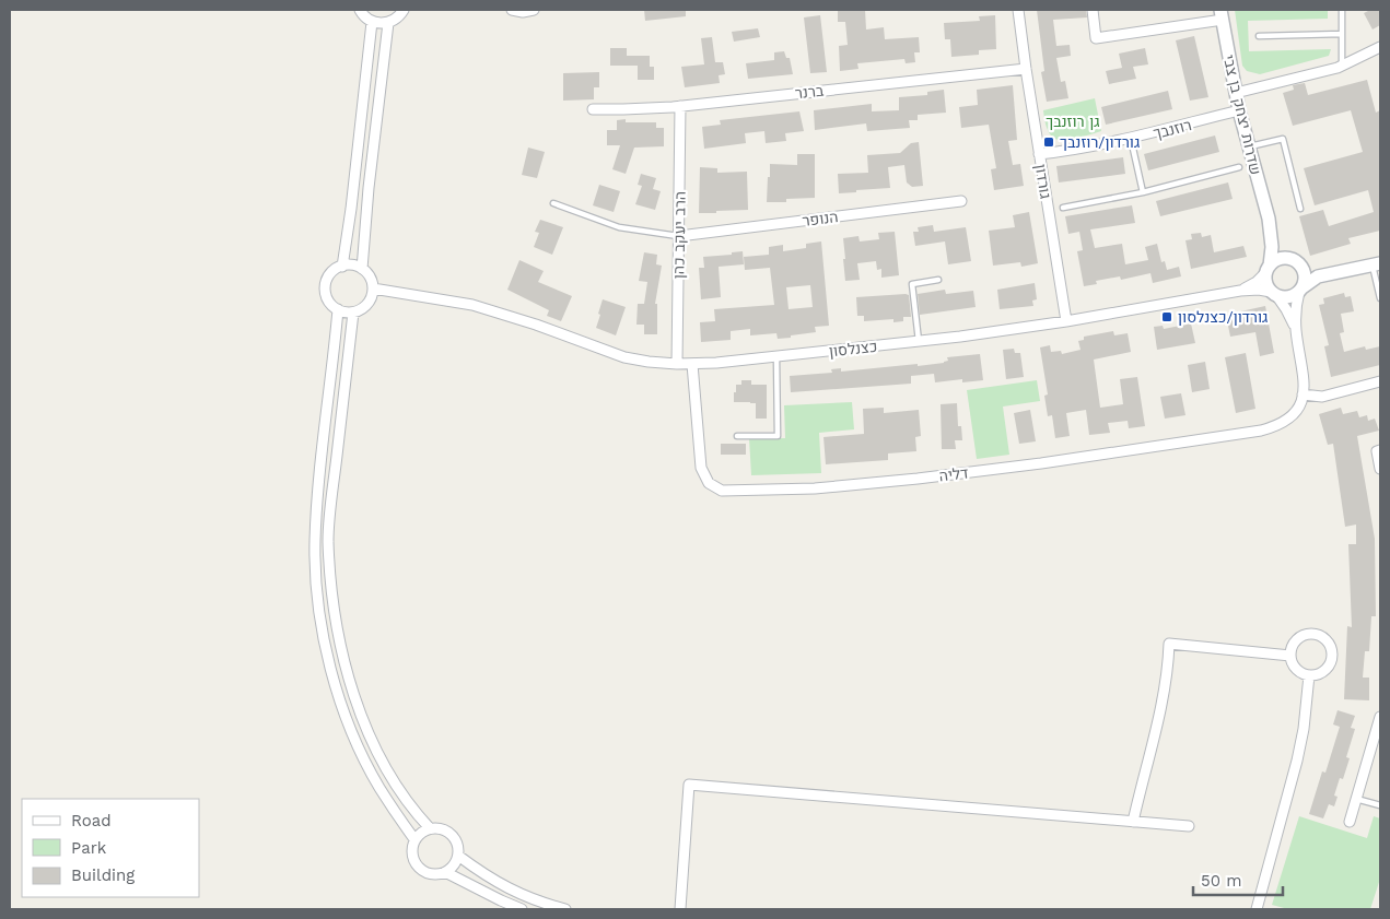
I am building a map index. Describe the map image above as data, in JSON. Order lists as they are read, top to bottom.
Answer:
{
  "streets": {
    "street": [
      "ברנר",
      "שדרות יצחק בן צבי",
      "רוזנבך",
      "גורדון",
      "הנופר",
      "הרב יעקב כהן",
      "כצנלסון",
      "דליה"
    ]
  },
  "crossings": [
    ["ברנר", "גורדון"],
    ["ברנר", "הרב יעקב כהן"],
    ["שדרות יצחק בן צבי", "רוזנבך"],
    ["שדרות יצחק בן צבי", "כצנלסון"],
    ["רוזנבך", "גורדון"],
    ["גורדון", "כצנלסון"],
    ["הנופר", "הרב יעקב כהן"],
    ["הרב יעקב כהן", "כצנלסון"],
    ["כצנלסון", "דליה"]
  ],
  "parks": ["גן רוזנבך"],
  "places": {
    "transit": ["גורדון/רוזנבך", "גורדון/כצנלסון"]
  },
  "legend": ["Road", "Park", "Building"],
  "scale_bar": "50 m"
}
